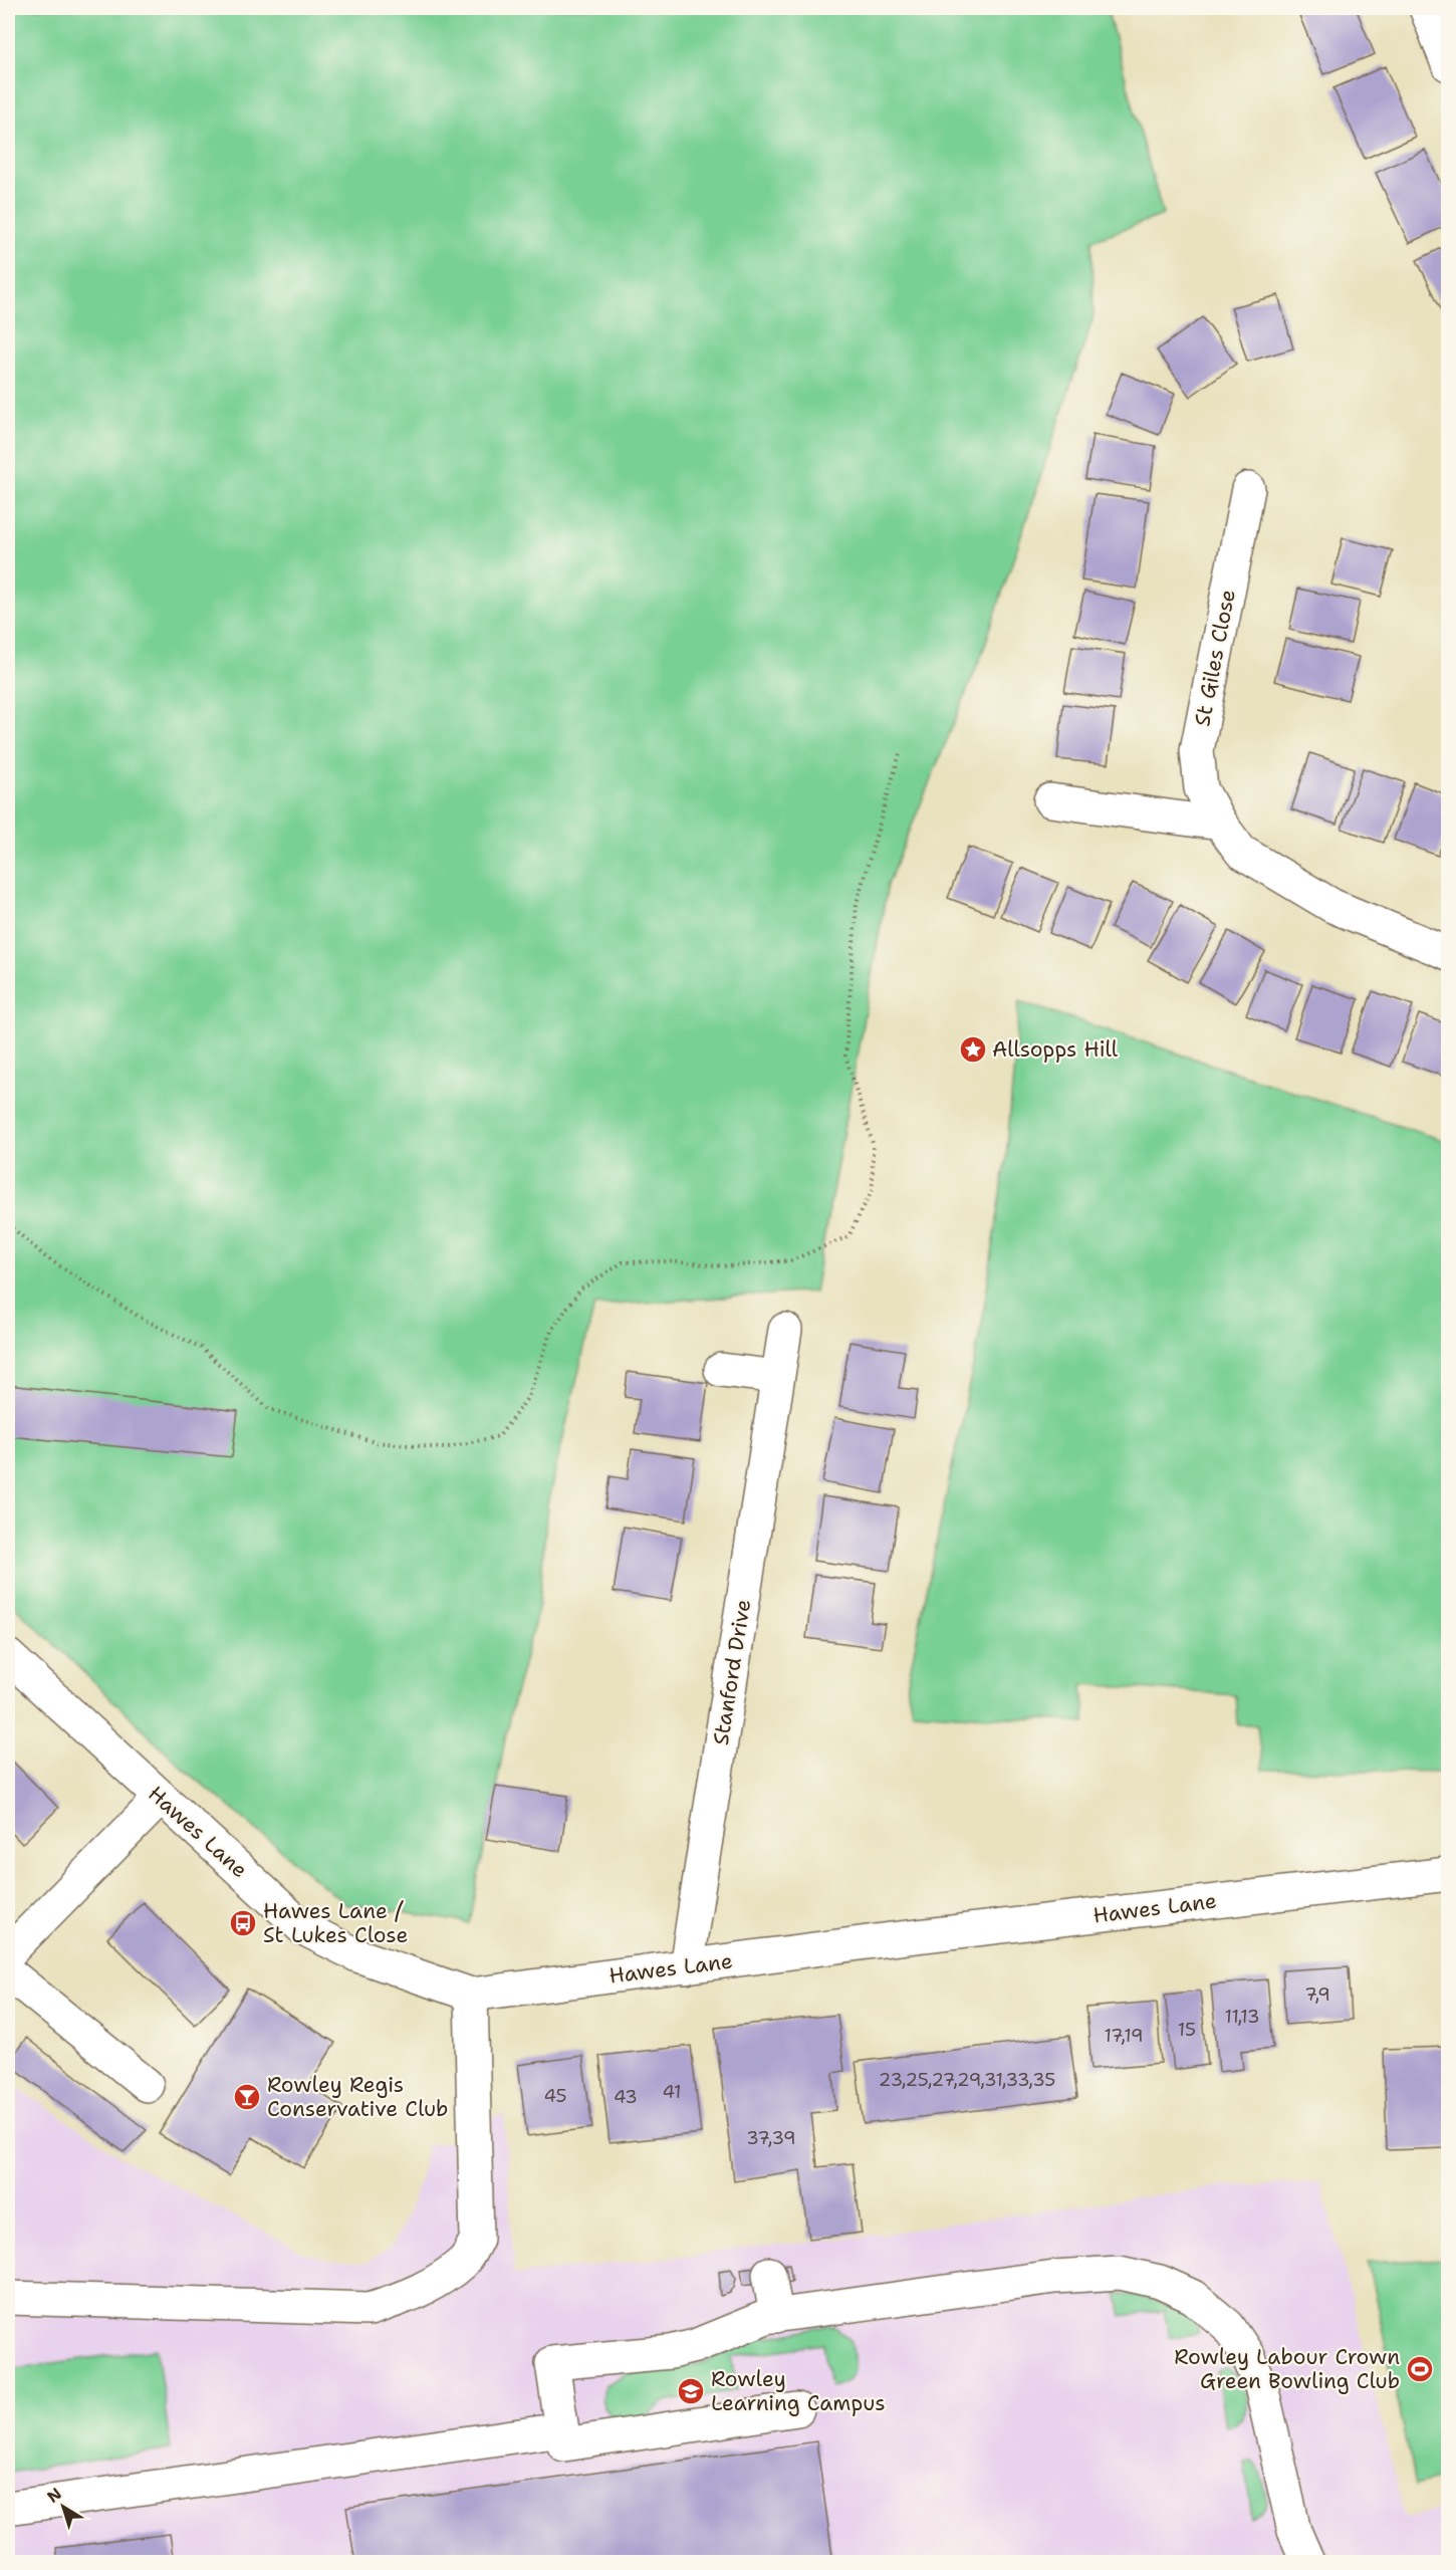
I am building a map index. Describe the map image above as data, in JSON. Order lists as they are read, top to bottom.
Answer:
{
  "streets": {
    "street": ["St Giles Close", "Stanford Drive", "Hawes Lane"]
  },
  "crossings": [
    ["Stanford Drive", "Hawes Lane"]
  ],
  "places": {
    "place": ["Allsopps Hill"],
    "bus stop": ["Hawes Lane / St Lukes Close"],
    "bar": ["Rowley Regis Conservative Club"],
    "sports": ["Rowley Labour Crown Green Bowling Club"],
    "school or university": ["Rowley Learning Campus"]
  },
  "house_numbers": [
    "7,9",
    "11,13",
    "15",
    "17,19",
    "23,25,27,29,31,33,35",
    "41",
    "45",
    "43",
    "37,39"
  ],
  "north": "top left"
}
